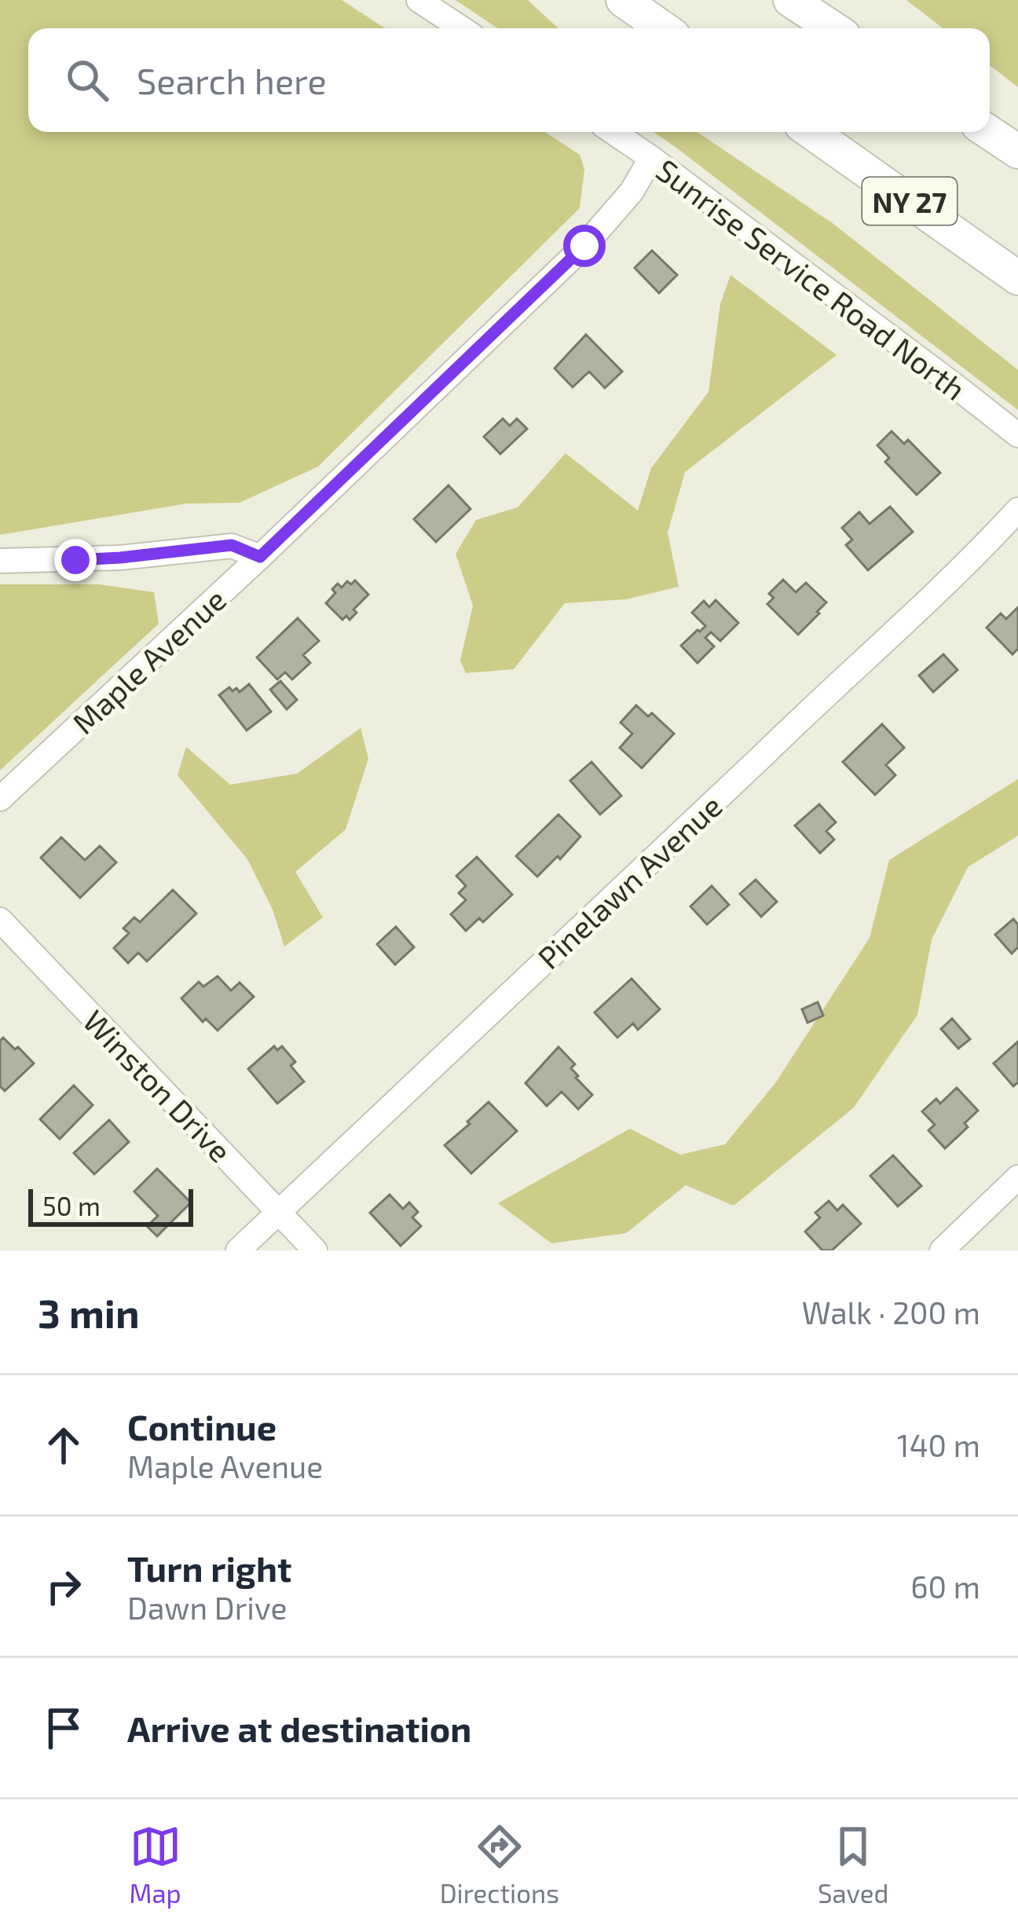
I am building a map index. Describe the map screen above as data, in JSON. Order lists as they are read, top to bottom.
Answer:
{
  "streets": {
    "highway": ["NY 27"],
    "street": [
      "Sunrise Service Road North",
      "Maple Avenue",
      "Pinelawn Avenue",
      "Winston Drive"
    ]
  },
  "crossings": [
    ["Sunrise Service Road North", "Maple Avenue"],
    ["Pinelawn Avenue", "Winston Drive"]
  ],
  "scale_bar": "50 m",
  "page": {
    "search": "Search here",
    "scale": "50 m",
    "heading": ["3 min", "Walk · 200 m"],
    "list": [
      ["Continue", "Maple Avenue", "140 m"],
      ["Turn right", "Dawn Drive", "60 m"],
      "Arrive at destination"
    ],
    "nav": ["Map", "Directions", "Saved"]
  }
}
